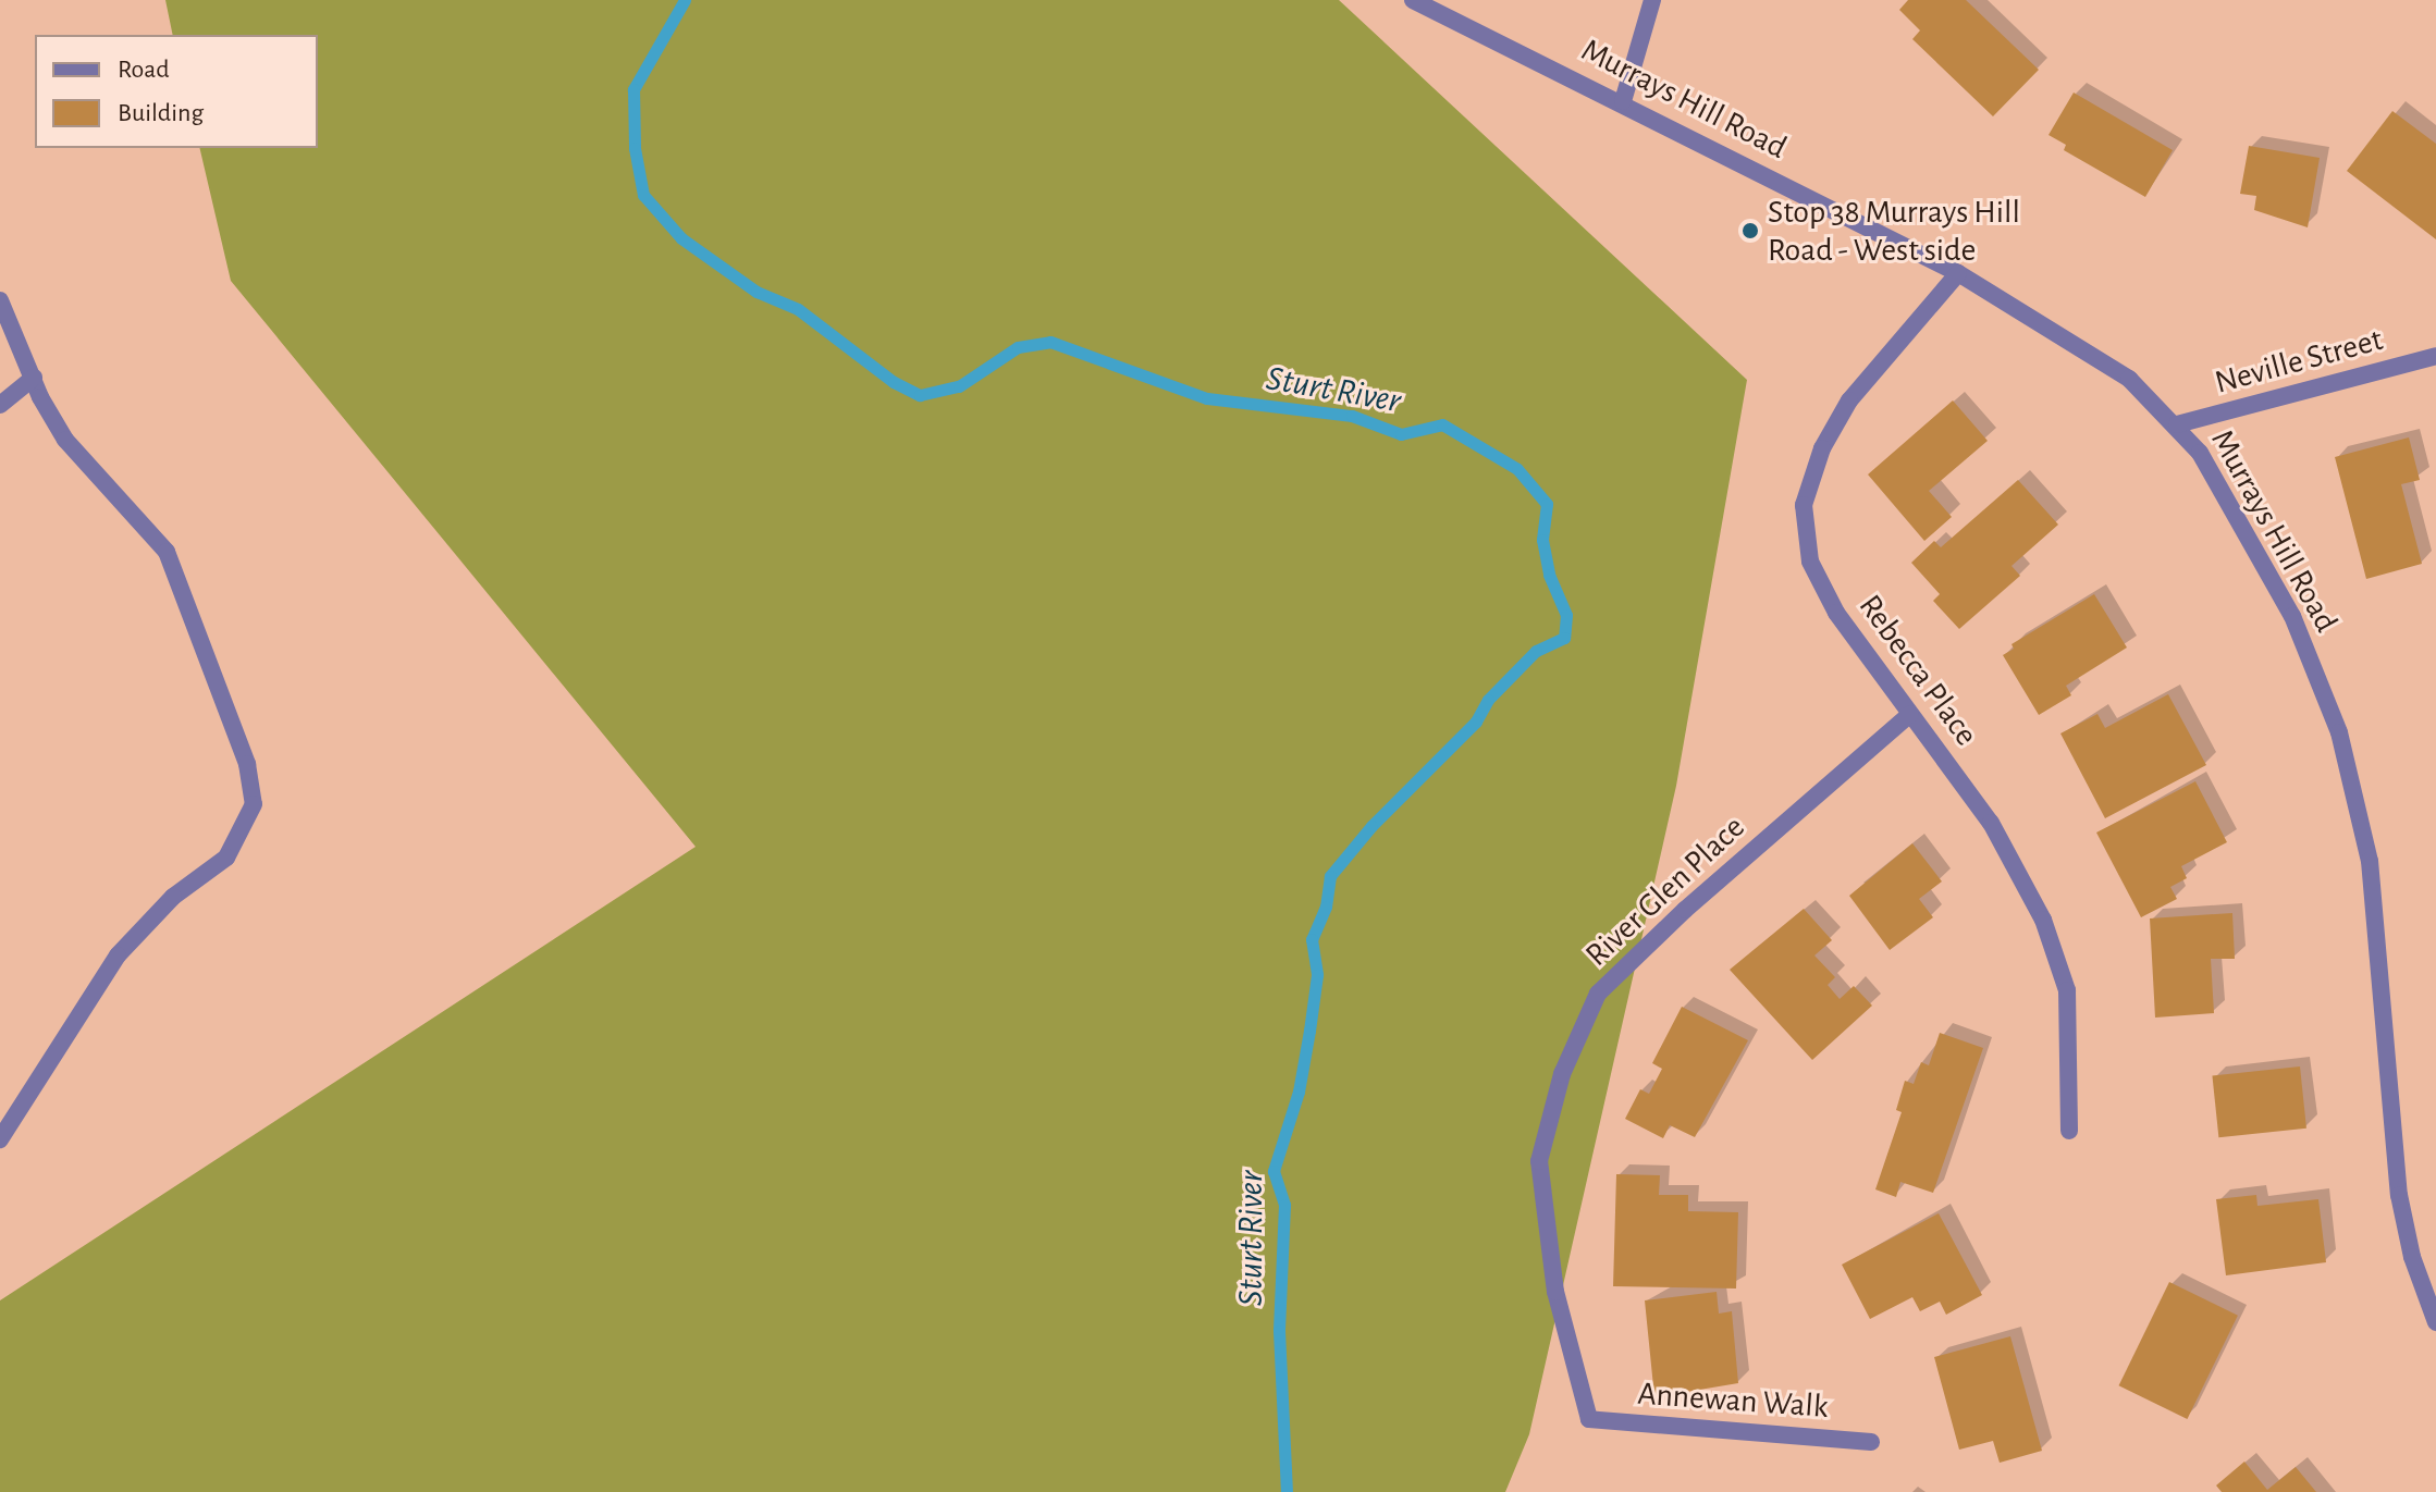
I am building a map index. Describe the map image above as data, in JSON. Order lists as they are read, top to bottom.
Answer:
{
  "streets": {
    "street": [
      "Murrays Hill Road",
      "Neville Street",
      "Rebecca Place",
      "River Glen Place",
      "Annewan Walk"
    ]
  },
  "crossings": [
    ["Murrays Hill Road", "Neville Street"],
    ["Murrays Hill Road", "Rebecca Place"],
    ["Rebecca Place", "River Glen Place"],
    ["River Glen Place", "Annewan Walk"]
  ],
  "water": ["Sturt River"],
  "places": ["Stop 38 Murrays Hill Road - West side"],
  "legend": ["Road", "Building"]
}
